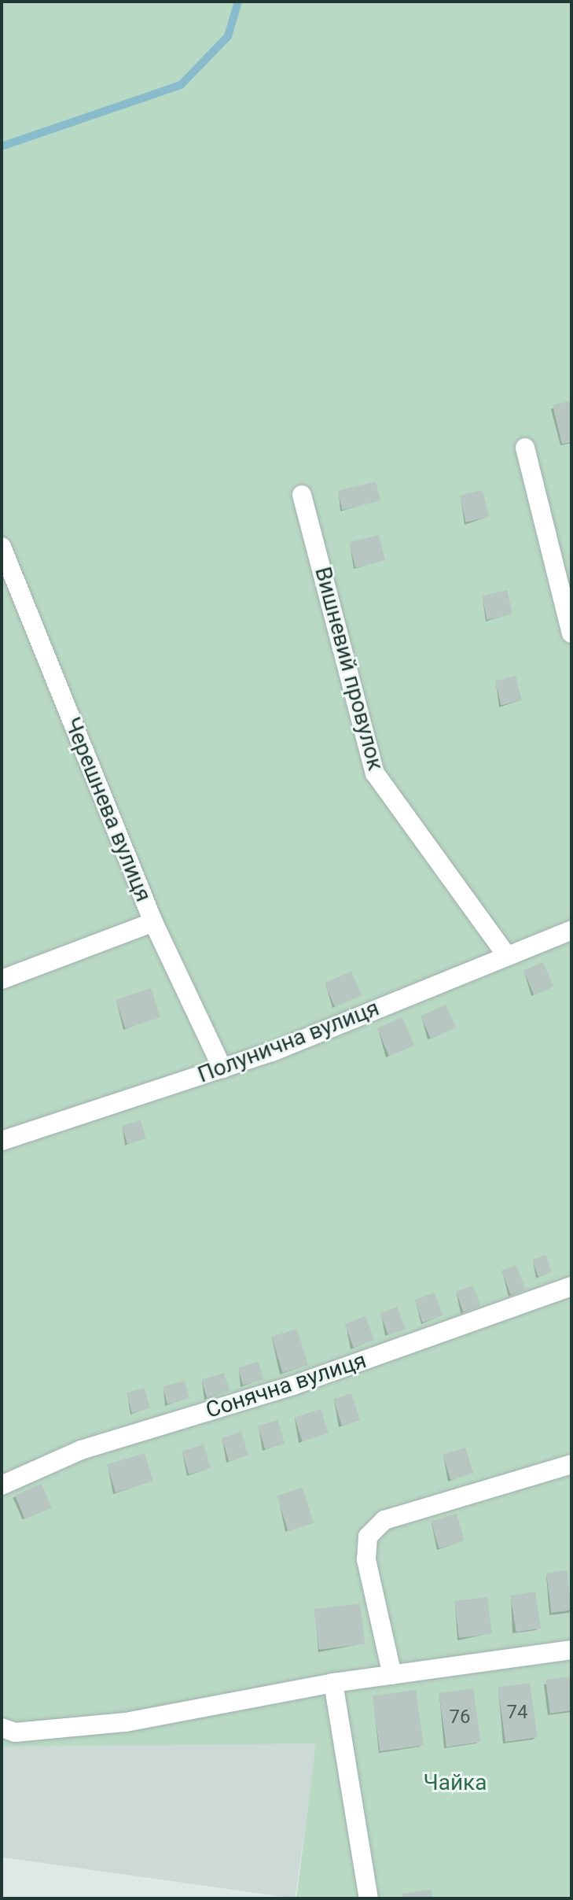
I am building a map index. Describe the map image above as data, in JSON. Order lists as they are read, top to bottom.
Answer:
{
  "streets": {
    "lane": [
      "Вишневий провулок",
      "Черешнева вулиця",
      "Полунична вулиця",
      "Сонячна вулиця"
    ]
  },
  "crossings": [
    ["Вишневий провулок", "Полунична вулиця"],
    ["Черешнева вулиця", "Полунична вулиця"]
  ],
  "parks": ["Чайка"],
  "house_numbers": ["74", "76"]
}
